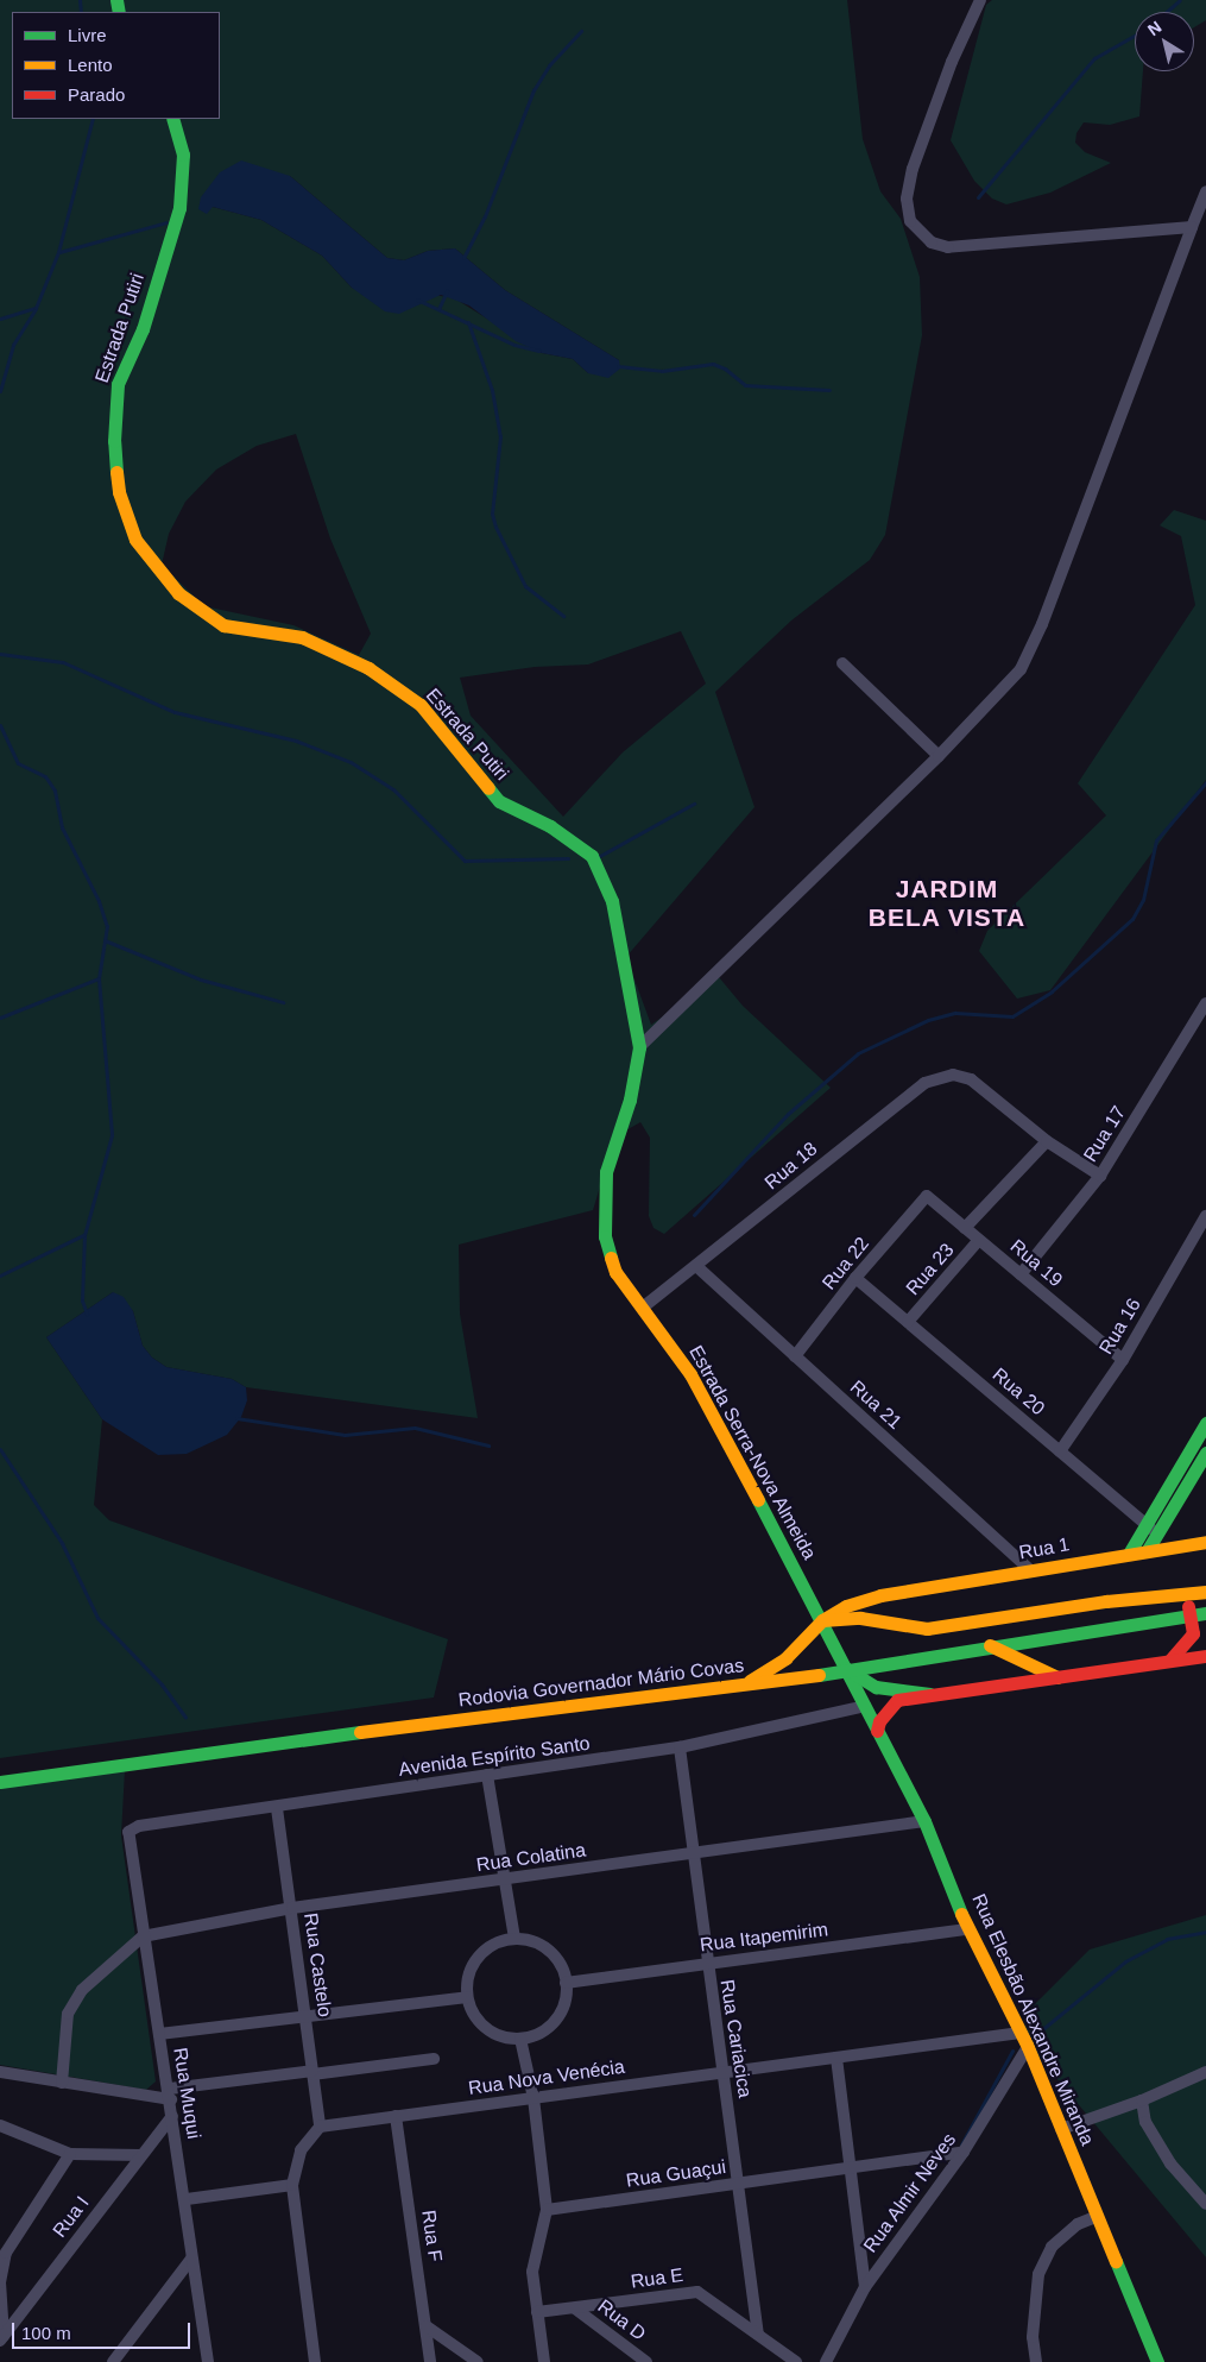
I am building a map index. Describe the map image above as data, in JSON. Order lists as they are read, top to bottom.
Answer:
{
  "streets": {
    "street": [
      "Estrada Putiri",
      "Rua 17",
      "Rua 18",
      "Rua 22",
      "Rua 19",
      "Rua 23",
      "Rua 16",
      "Rua 20",
      "Rua 21",
      "Estrada Serra-Nova Almeida",
      "Rua 1",
      "Rodovia Governador Mário Covas",
      "Avenida Espírito Santo",
      "Rua Colatina",
      "Rua Itapemirim",
      "Rua Castelo",
      "Rua Elesbão Alexandre Miranda",
      "Rua Cariacica",
      "Rua Nova Venécia",
      "Rua Muqui",
      "Rua Guaçui",
      "Rua Almir Neves",
      "Rua I",
      "Rua F",
      "Rua E",
      "Rua D"
    ]
  },
  "crossings": [
    ["Estrada Putiri", "Rua 18"],
    ["Estrada Putiri", "Estrada Serra-Nova Almeida"],
    ["Rua 17", "Rua 19"],
    ["Rua 18", "Rua 21"],
    ["Rua 18", "Estrada Serra-Nova Almeida"],
    ["Rua 22", "Rua 19"],
    ["Rua 22", "Rua 20"],
    ["Rua 22", "Rua 21"],
    ["Rua 19", "Rua 23"],
    ["Rua 19", "Rua 16"],
    ["Rua 23", "Rua 20"],
    ["Rua 16", "Rua 20"],
    ["Rua 21", "Rua 1"],
    ["Estrada Serra-Nova Almeida", "Rua 1"],
    ["Estrada Serra-Nova Almeida", "Rua Elesbão Alexandre Miranda"],
    ["Rua 1", "Rodovia Governador Mário Covas"],
    ["Rua 1", "Rua Elesbão Alexandre Miranda"],
    ["Rodovia Governador Mário Covas", "Rua Elesbão Alexandre Miranda"],
    ["Avenida Espírito Santo", "Rua Castelo"],
    ["Avenida Espírito Santo", "Rua Elesbão Alexandre Miranda"],
    ["Avenida Espírito Santo", "Rua Cariacica"],
    ["Avenida Espírito Santo", "Rua Muqui"],
    ["Rua Colatina", "Rua Castelo"],
    ["Rua Colatina", "Rua Elesbão Alexandre Miranda"],
    ["Rua Colatina", "Rua Cariacica"],
    ["Rua Colatina", "Rua Muqui"],
    ["Rua Itapemirim", "Rua Elesbão Alexandre Miranda"],
    ["Rua Itapemirim", "Rua Cariacica"],
    ["Rua Castelo", "Rua Nova Venécia"],
    ["Rua Elesbão Alexandre Miranda", "Rua Nova Venécia"],
    ["Rua Elesbão Alexandre Miranda", "Rua Almir Neves"],
    ["Rua Cariacica", "Rua Nova Venécia"],
    ["Rua Cariacica", "Rua Guaçui"],
    ["Rua Cariacica", "Rua E"],
    ["Rua Nova Venécia", "Rua F"],
    ["Rua Muqui", "Rua I"],
    ["Rua Guaçui", "Rua Almir Neves"],
    ["Rua E", "Rua D"]
  ],
  "districts": ["JARDIM BELA VISTA"],
  "legend": ["Livre", "Lento", "Parado"],
  "scale_bar": "100 m",
  "north": "top left"
}
